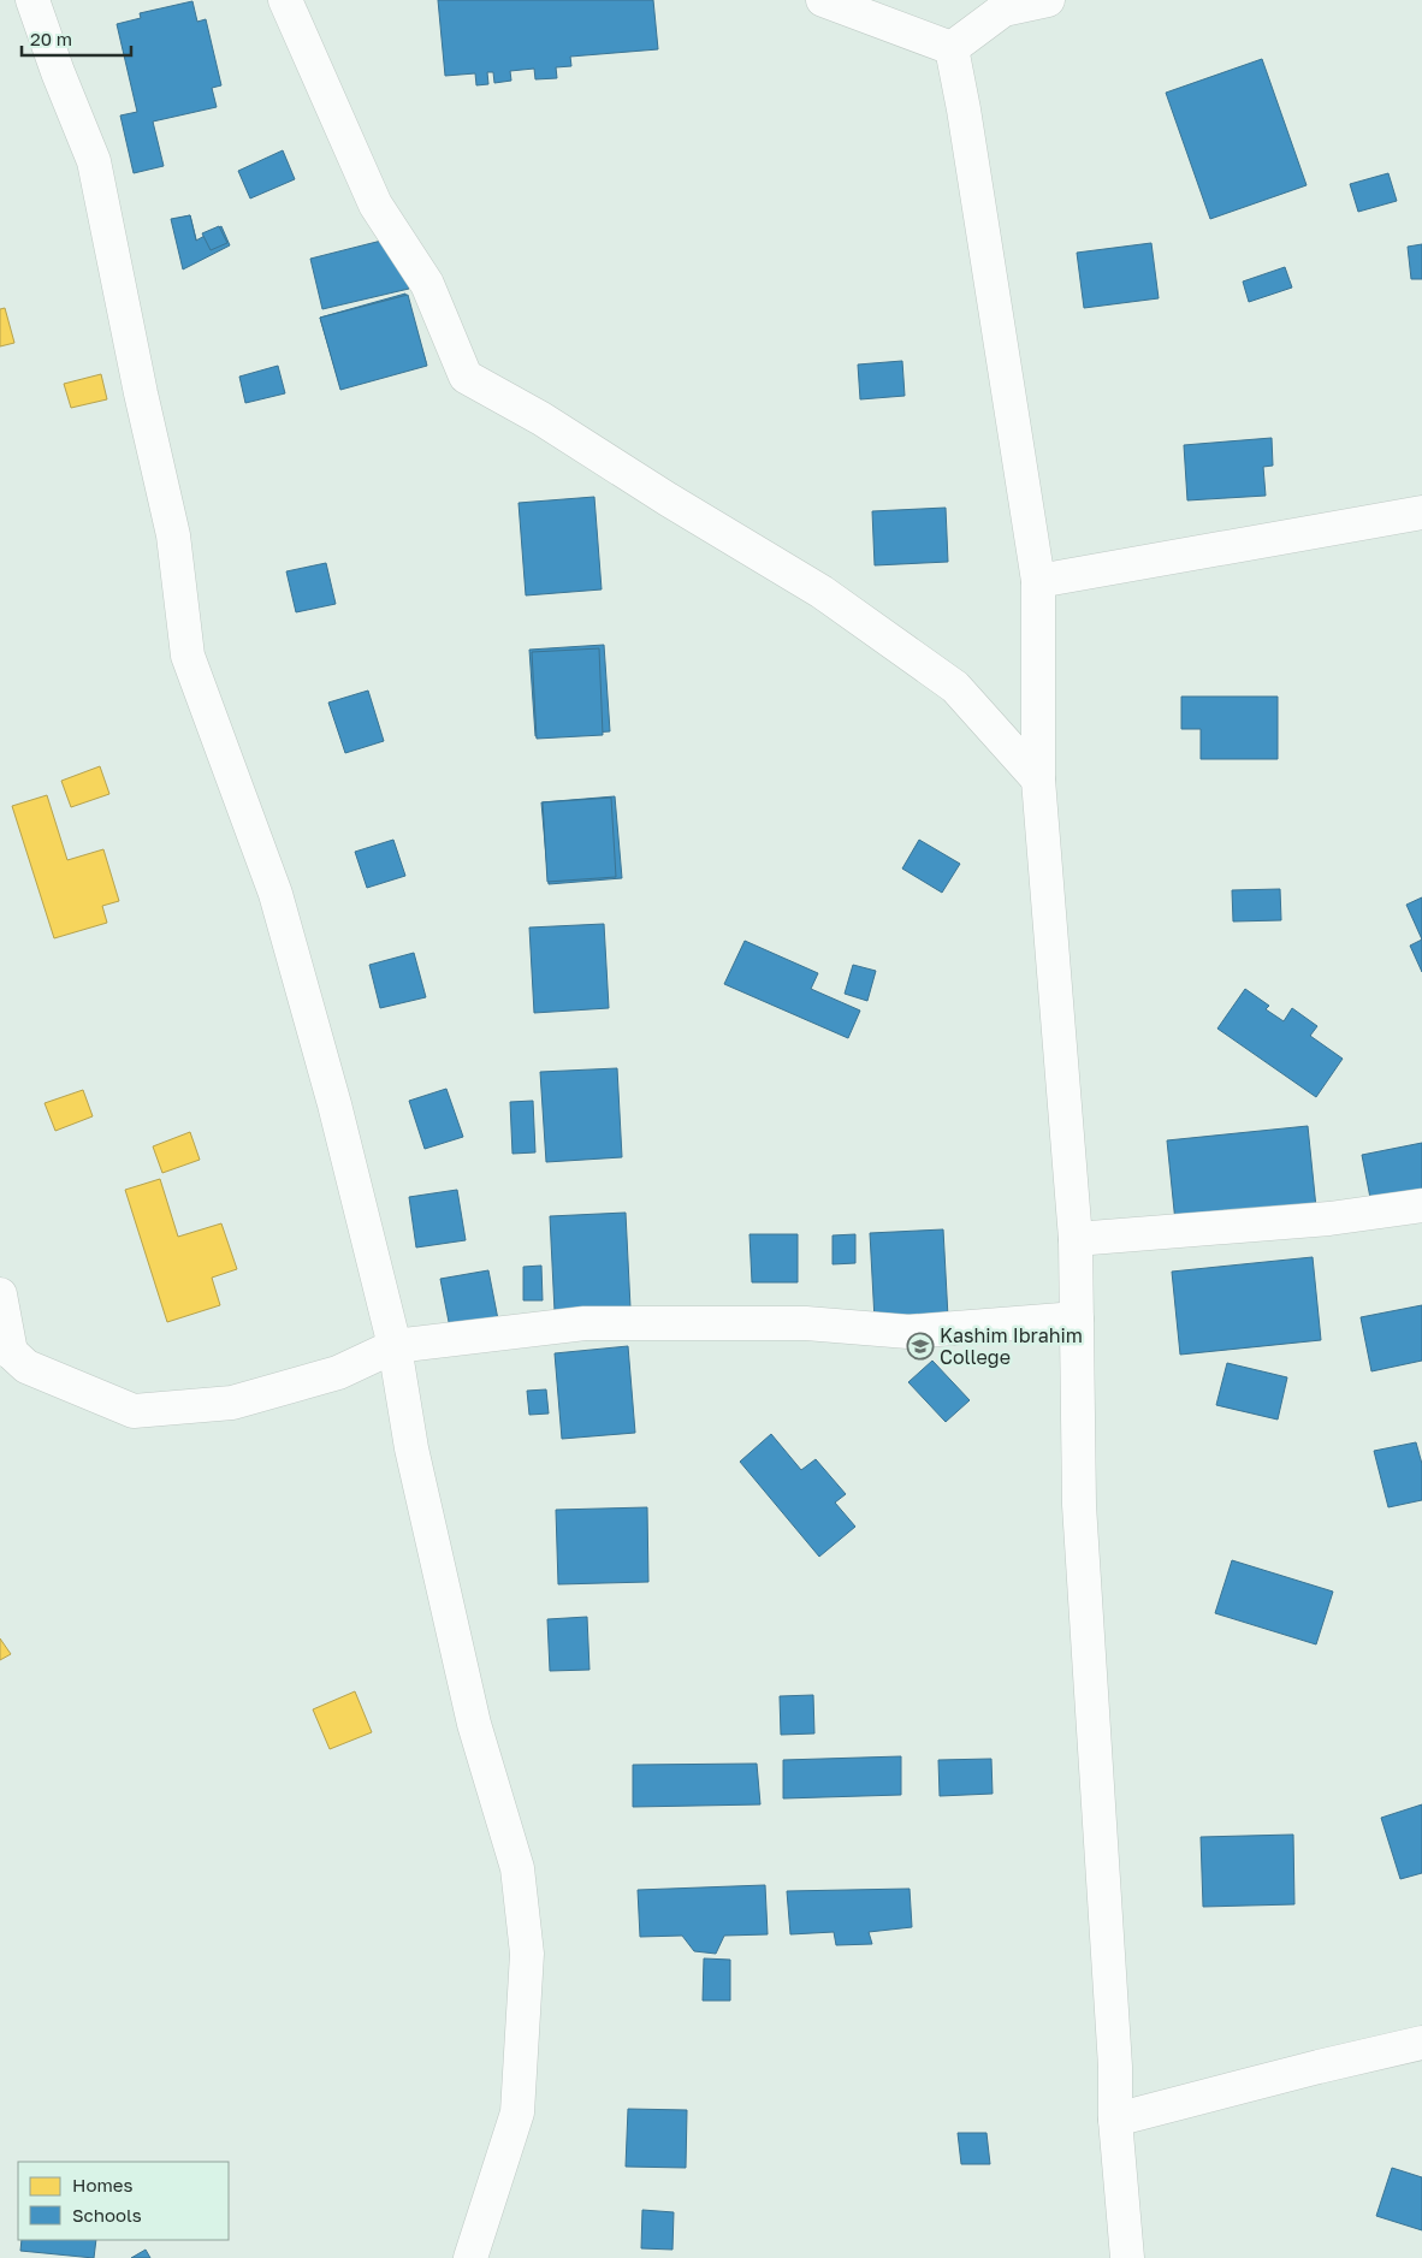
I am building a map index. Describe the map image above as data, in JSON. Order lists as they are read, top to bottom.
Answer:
{
  "places": {
    "school or university": ["Kashim Ibrahim College"]
  },
  "legend": ["Homes", "Schools"],
  "scale_bar": "20 m"
}
